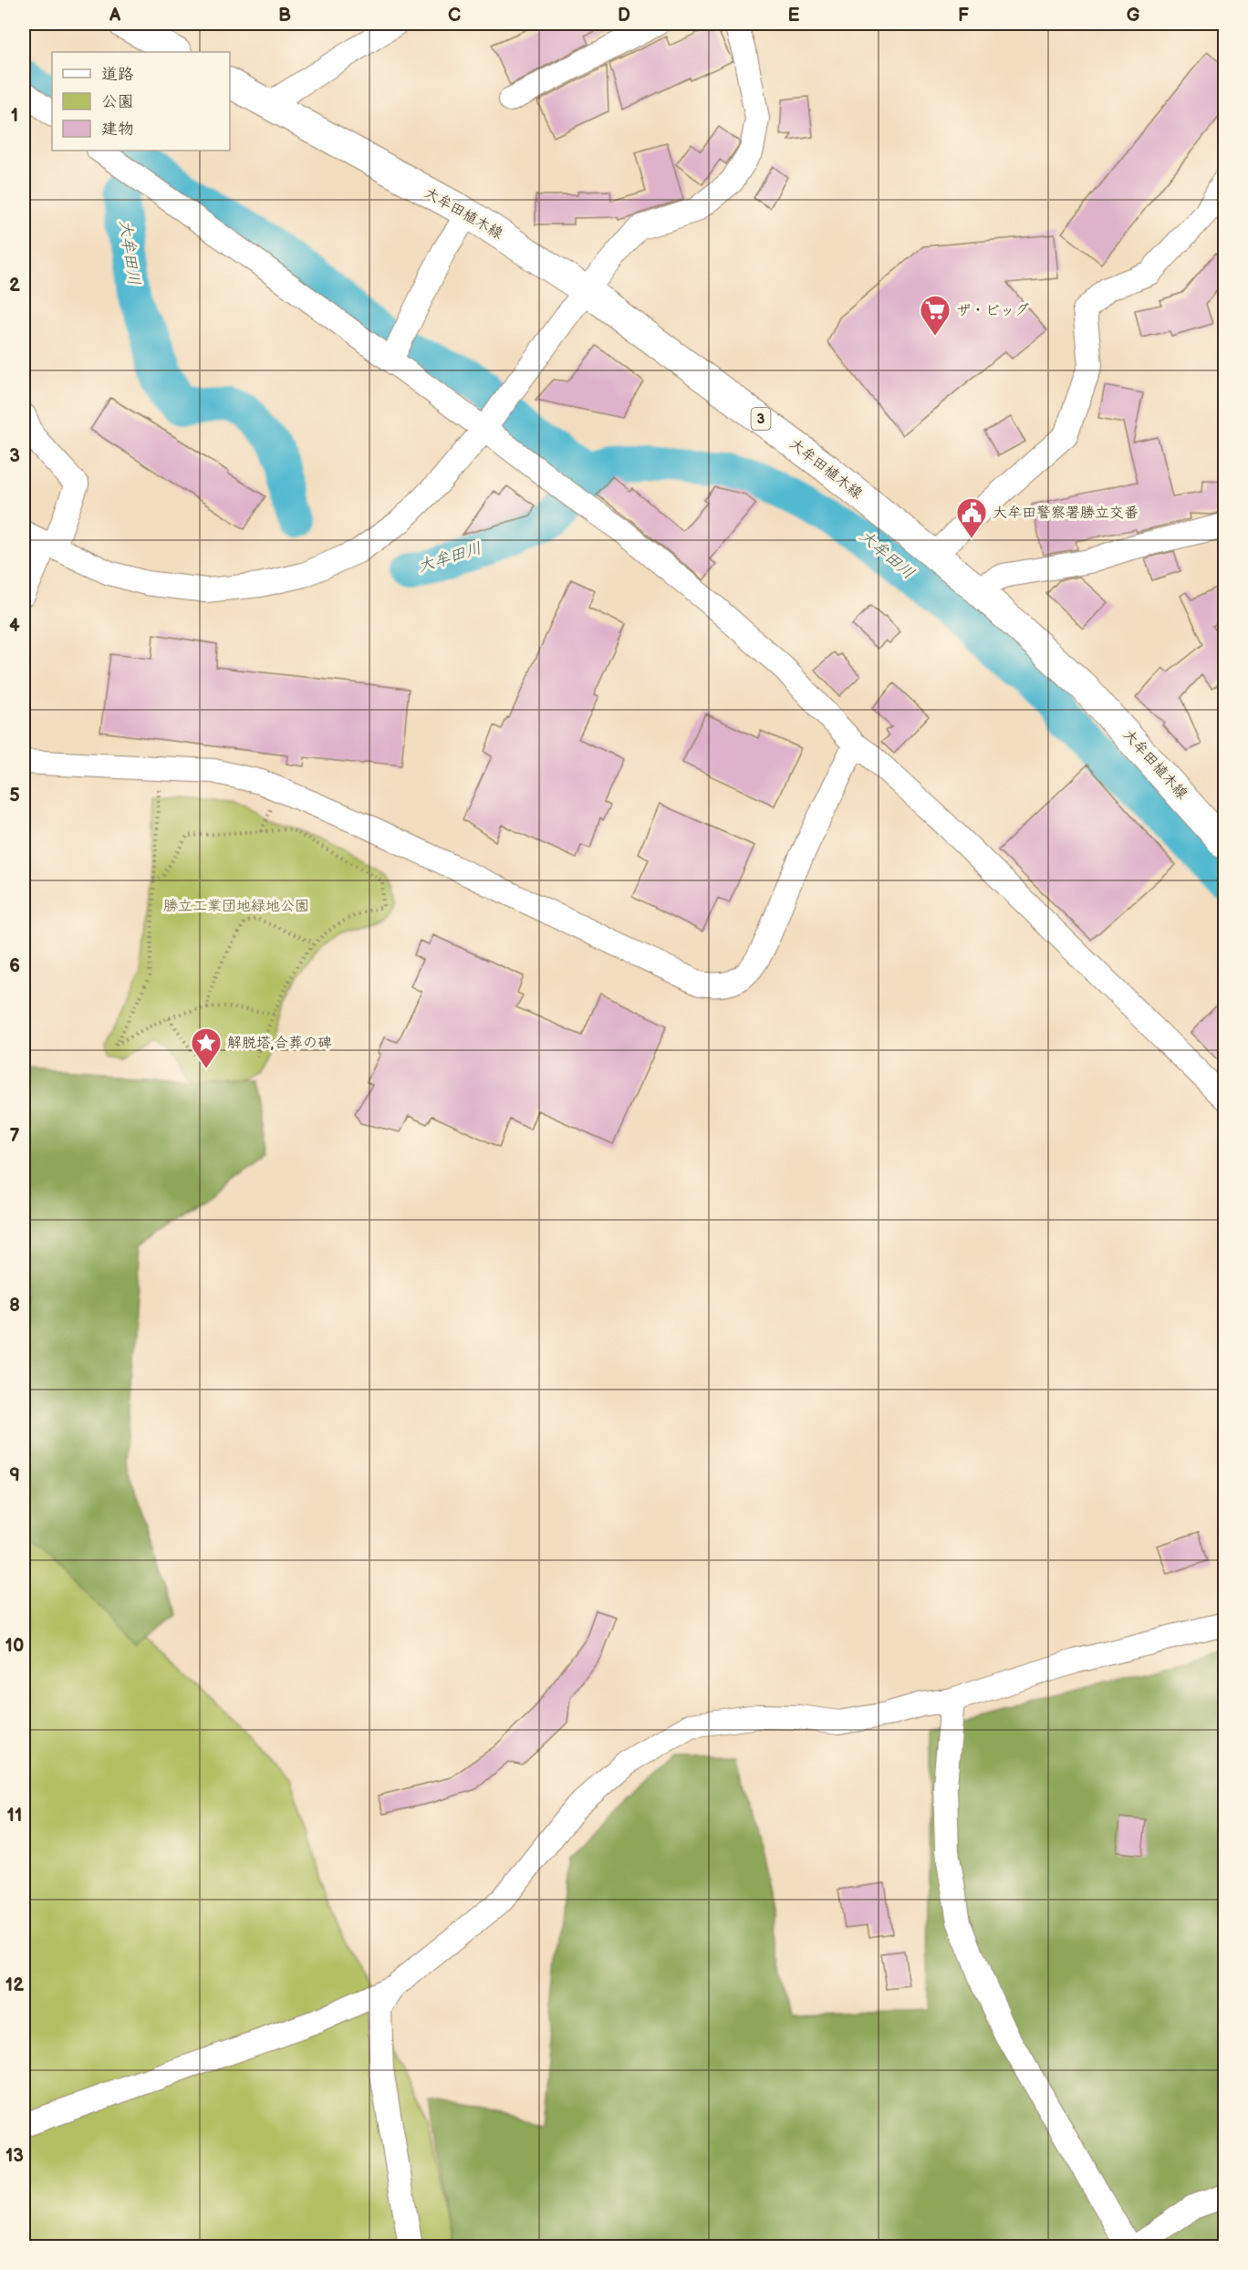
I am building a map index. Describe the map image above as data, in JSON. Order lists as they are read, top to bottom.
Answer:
{
  "streets": {
    "main road": ["大牟田植木線", "3"]
  },
  "water": ["大牟田川"],
  "parks": ["勝立工業団地緑地公園"],
  "places": {
    "supermarket": ["ザ・ビッグ"],
    "public building": ["大牟田警察署勝立交番"],
    "place": ["解脱塔,合葬の碑"]
  },
  "legend": ["道路", "公園", "建物"],
  "grid": {
    "columns": [
      "A",
      "B",
      "C",
      "D",
      "E",
      "F",
      "G"
    ],
    "rows": [
      "1",
      "2",
      "3",
      "4",
      "5",
      "6",
      "7",
      "8",
      "9",
      "10",
      "11",
      "12",
      "13"
    ]
  }
}
